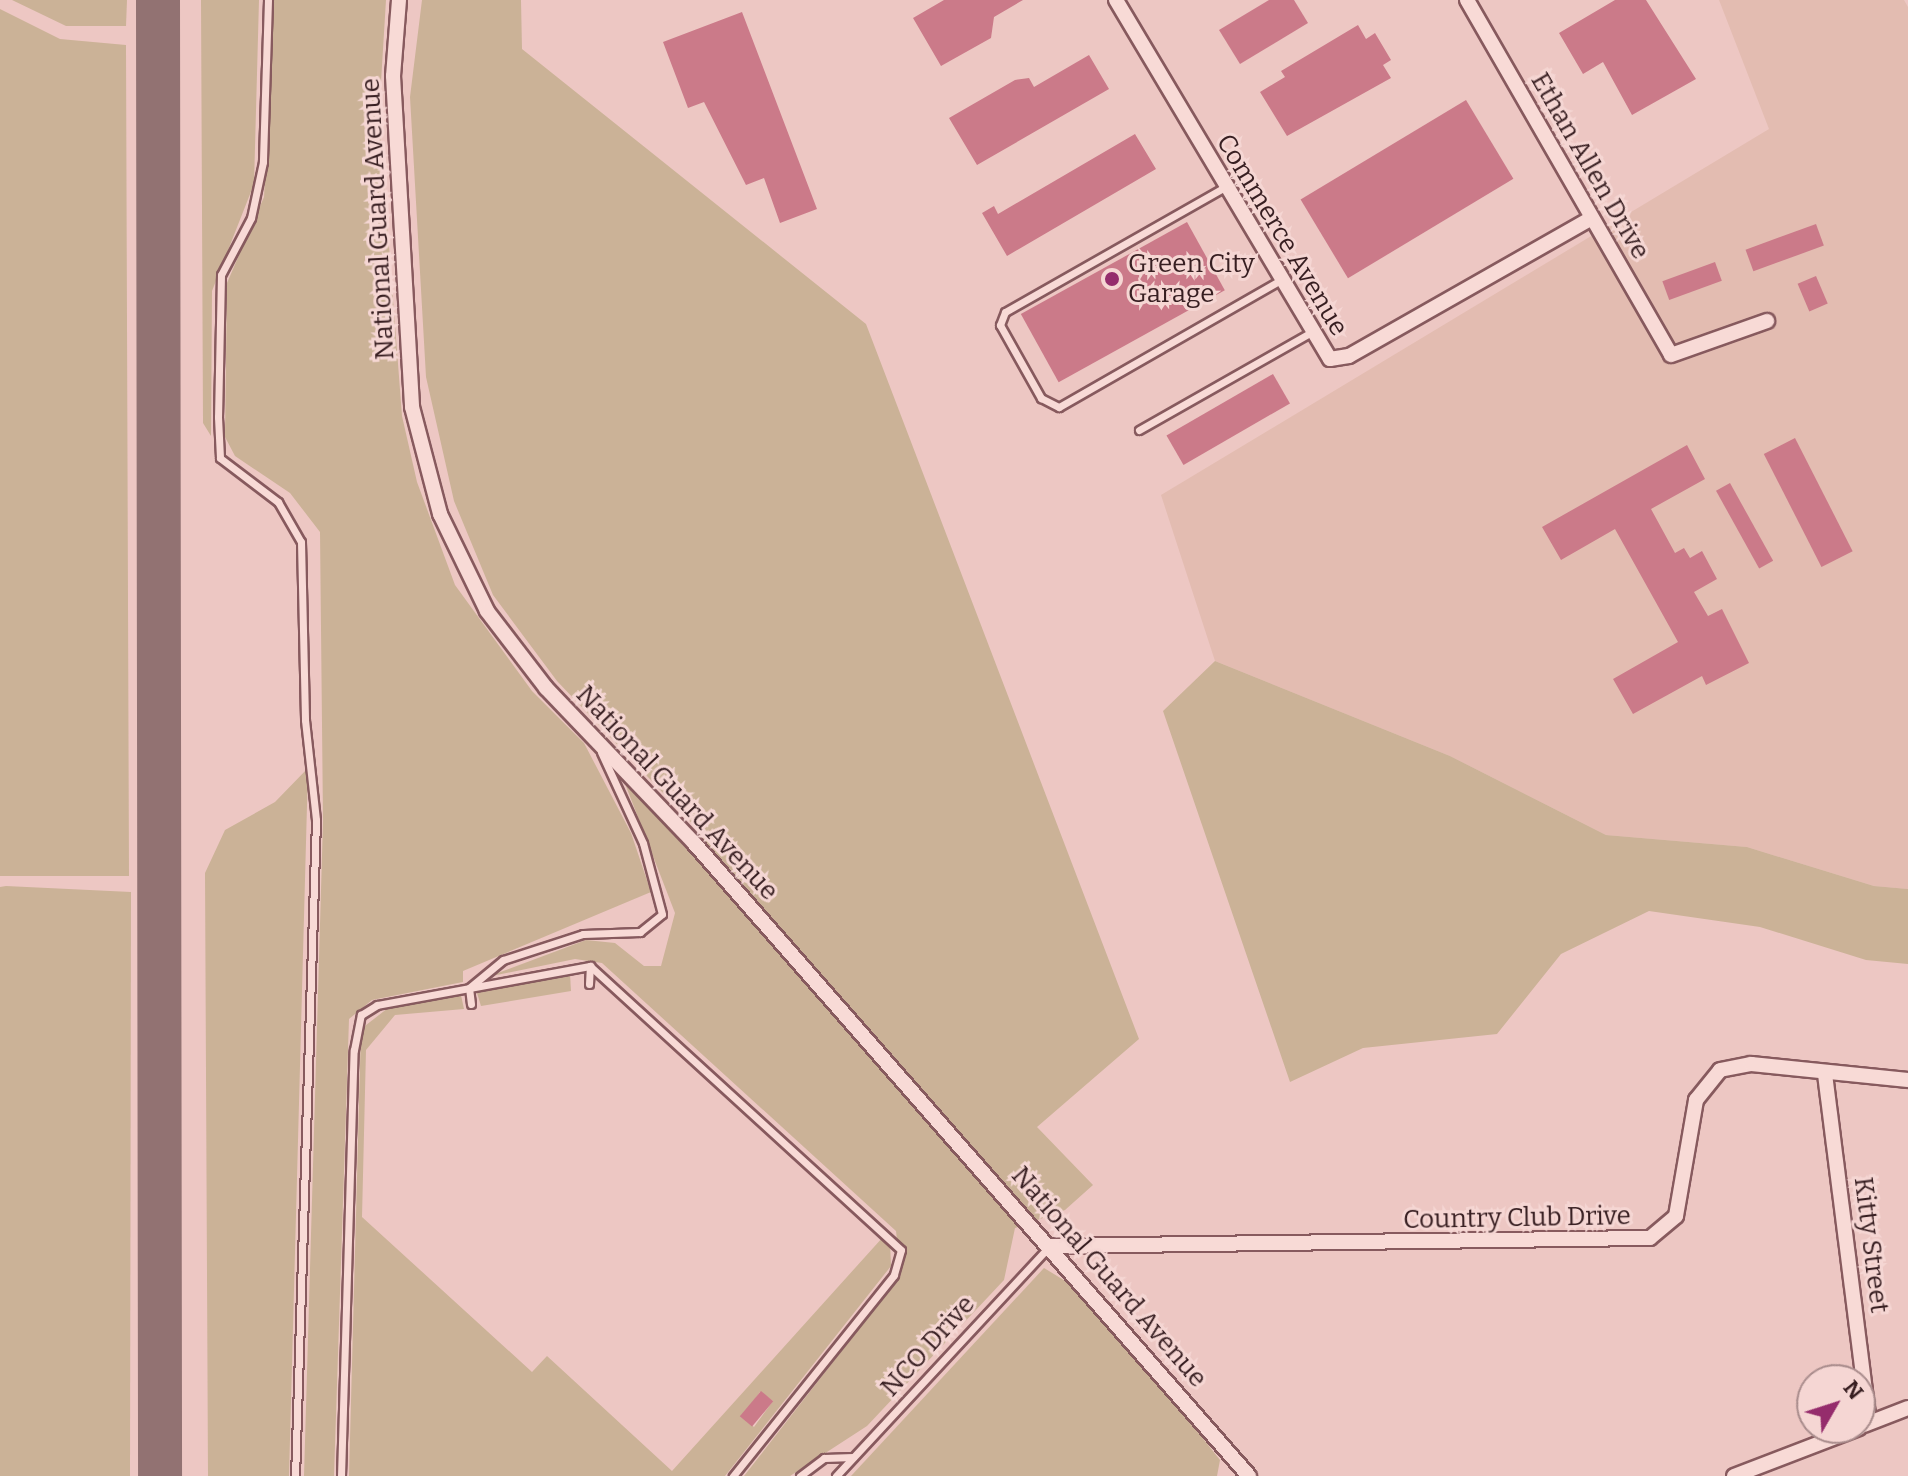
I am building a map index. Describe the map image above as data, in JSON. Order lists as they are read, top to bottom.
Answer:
{
  "streets": {
    "street": [
      "Ethan Allen Drive",
      "National Guard Avenue",
      "Commerce Avenue",
      "Country Club Drive",
      "Kitty Street"
    ],
    "lane": ["NCO Drive"]
  },
  "crossings": [
    ["Ethan Allen Drive", "Commerce Avenue"],
    ["National Guard Avenue", "Country Club Drive"],
    ["National Guard Avenue", "NCO Drive"],
    ["Country Club Drive", "Kitty Street"],
    ["Country Club Drive", "NCO Drive"]
  ],
  "places": ["Green City Garage"],
  "north": "top right"
}
